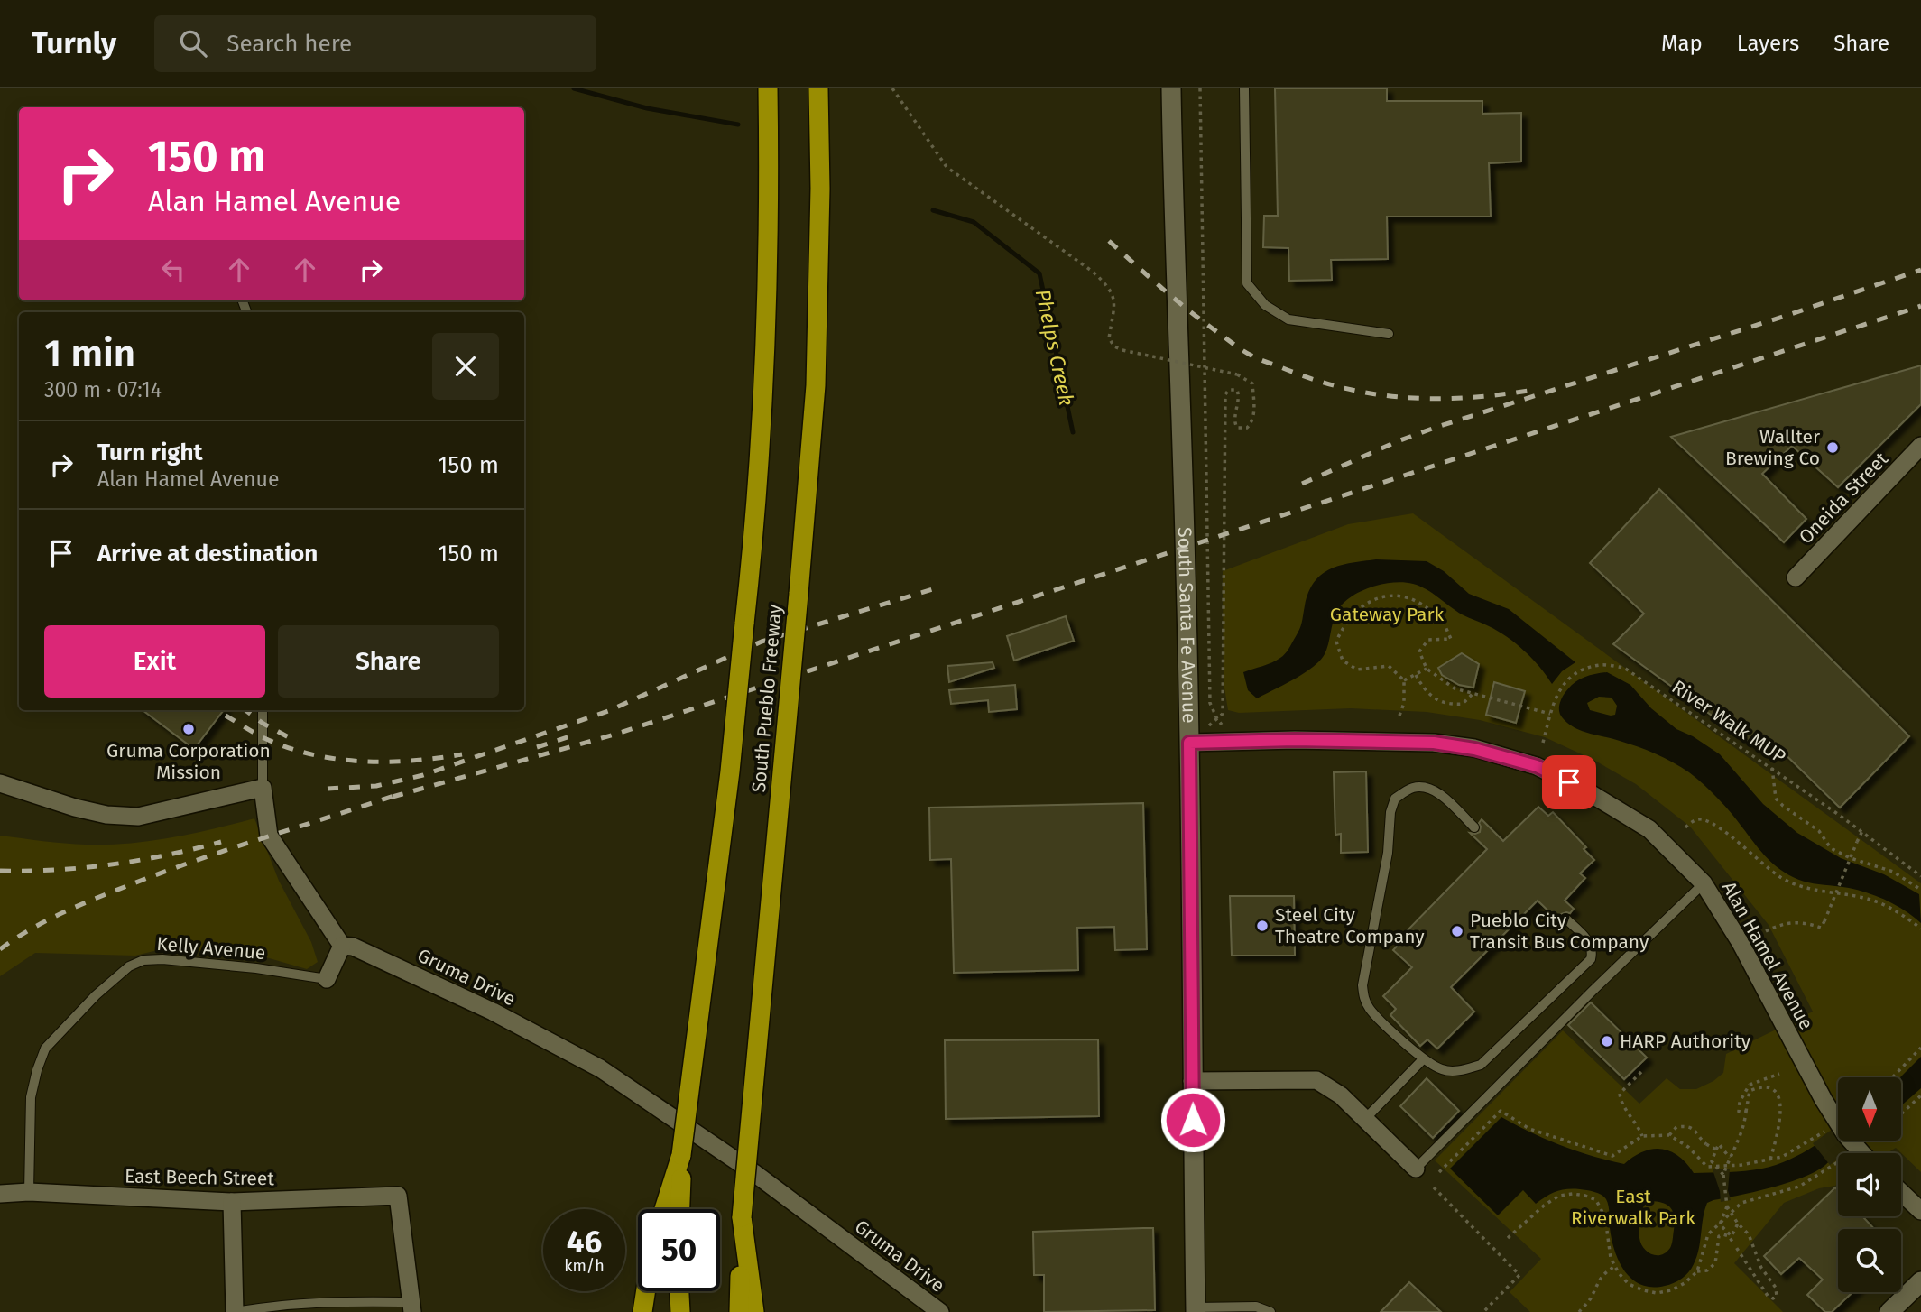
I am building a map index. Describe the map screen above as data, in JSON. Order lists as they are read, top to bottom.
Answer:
{
  "streets": {
    "highway": ["South Pueblo Freeway"],
    "main road": ["South Santa Fe Avenue"],
    "street": [
      "Oneida Street",
      "Alan Hamel Avenue",
      "Gruma Drive",
      "East Beech Street"
    ],
    "lane": ["Kelly Avenue"],
    "path": ["River Walk MUP"]
  },
  "crossings": [
    ["South Santa Fe Avenue", "Alan Hamel Avenue"],
    ["Kelly Avenue", "East Beech Street"]
  ],
  "water": ["Phelps Creek"],
  "parks": ["Gateway Park", "East Riverwalk Park"],
  "places": [
    "Wallter Brewing Co",
    "Gruma Corporation Mission",
    "Steel City Theatre Company",
    "Pueblo City Transit Bus Company",
    "HARP Authority"
  ],
  "north": "bottom",
  "page": {
    "header": "Turnly",
    "search": "Search here",
    "nav": ["Map", "Layers", "Share"],
    "turn": ["150 m", "Alan Hamel Avenue"],
    "heading": ["1 min", "300 m · 07:14"],
    "list": [
      {
        "name": "Turn right",
        "note": "Alan Hamel Avenue",
        "value": "150 m"
      },
      {
        "name": "Arrive at destination",
        "value": "150 m"
      }
    ],
    "buttons": ["Exit", "Share"],
    "speed": "46 km/h",
    "limit": "50"
  }
}
